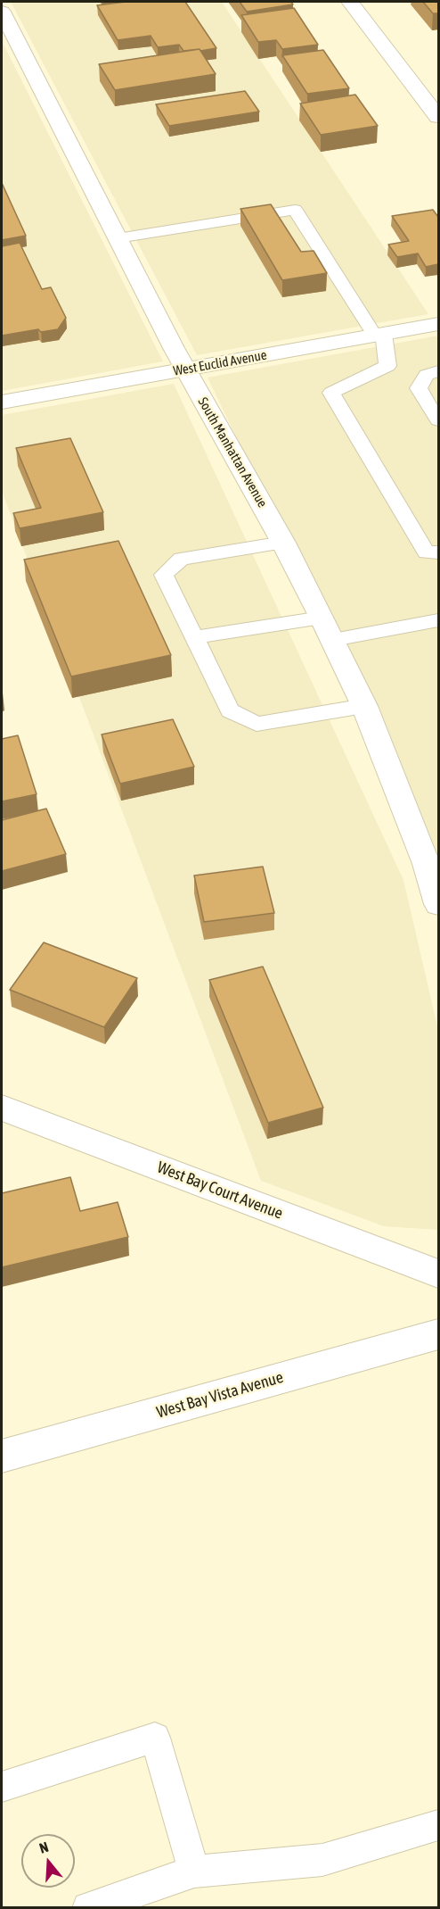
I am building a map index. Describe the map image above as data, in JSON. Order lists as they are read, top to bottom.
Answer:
{
  "streets": {
    "main road": [
      "West Euclid Avenue",
      "South Manhattan Avenue",
      "West Bay Court Avenue",
      "West Bay Vista Avenue"
    ]
  },
  "crossings": [
    ["West Euclid Avenue", "South Manhattan Avenue"]
  ],
  "north": "top"
}
